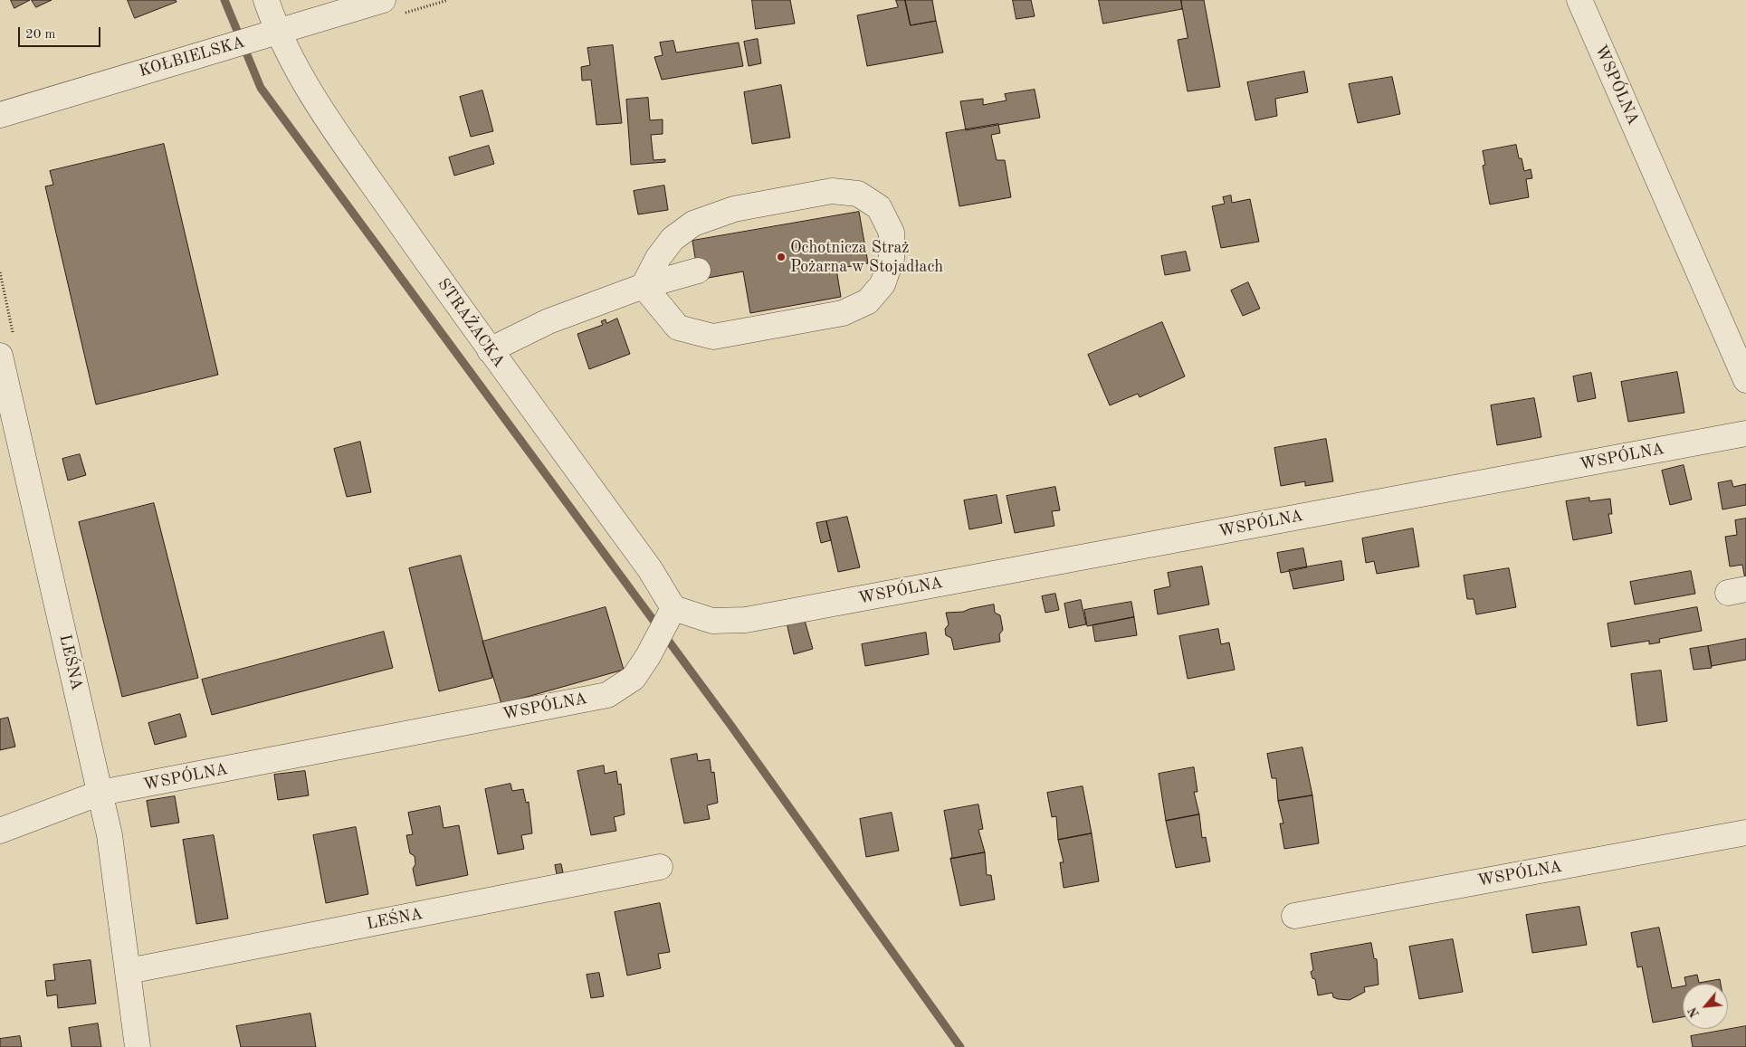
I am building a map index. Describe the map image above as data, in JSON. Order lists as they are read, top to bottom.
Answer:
{
  "streets": {
    "street": [
      "KOŁBIELSKA",
      "WSPÓLNA",
      "STRAŻACKA",
      "LEŚNA"
    ]
  },
  "crossings": [
    ["KOŁBIELSKA", "STRAŻACKA"],
    ["WSPÓLNA", "STRAŻACKA"],
    ["WSPÓLNA", "LEŚNA"]
  ],
  "places": ["Ochotnicza Straż Pożarna w Stojadłach"],
  "scale_bar": "20 m",
  "north": "bottom left"
}
